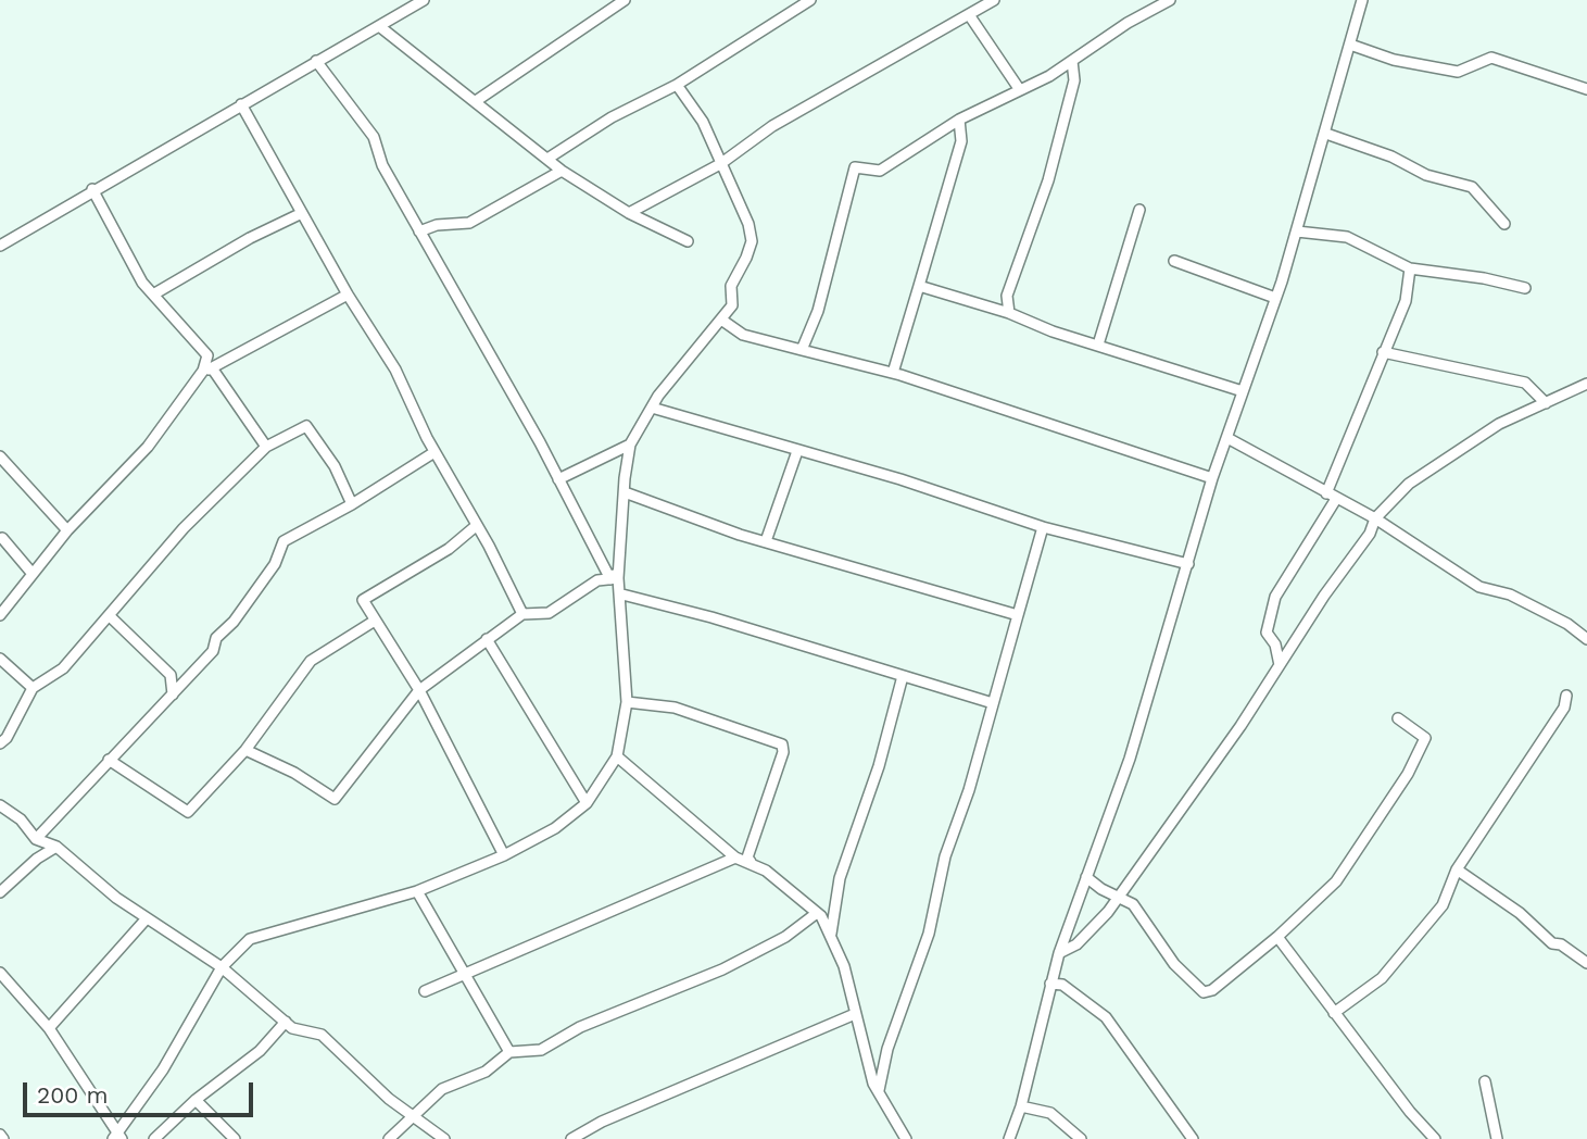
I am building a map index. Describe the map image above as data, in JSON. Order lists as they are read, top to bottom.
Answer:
{
  "scale_bar": "200 m"
}
